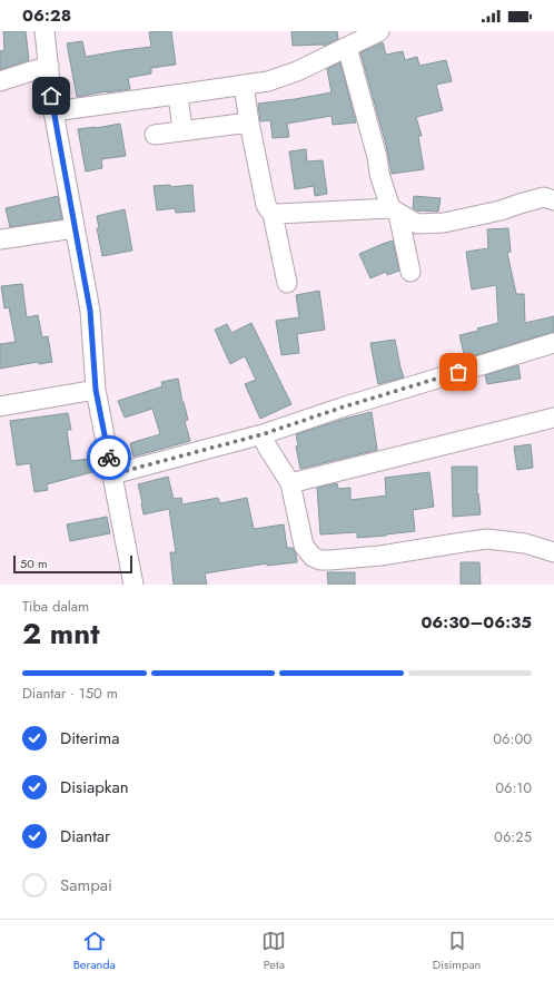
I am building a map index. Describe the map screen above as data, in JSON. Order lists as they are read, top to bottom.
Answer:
{
  "scale_bar": "50 m",
  "page": {
    "status": "06:28",
    "scale": "50 m",
    "heading": ["2 mnt", "Tiba dalam", "06:30–06:35"],
    "bar": "Diantar · 150 m",
    "list": [
      ["Diterima", "06:00"],
      ["Disiapkan", "06:10"],
      ["Diantar", "06:25"],
      "Sampai"
    ],
    "tabs": ["Beranda", "Peta", "Disimpan"]
  }
}
